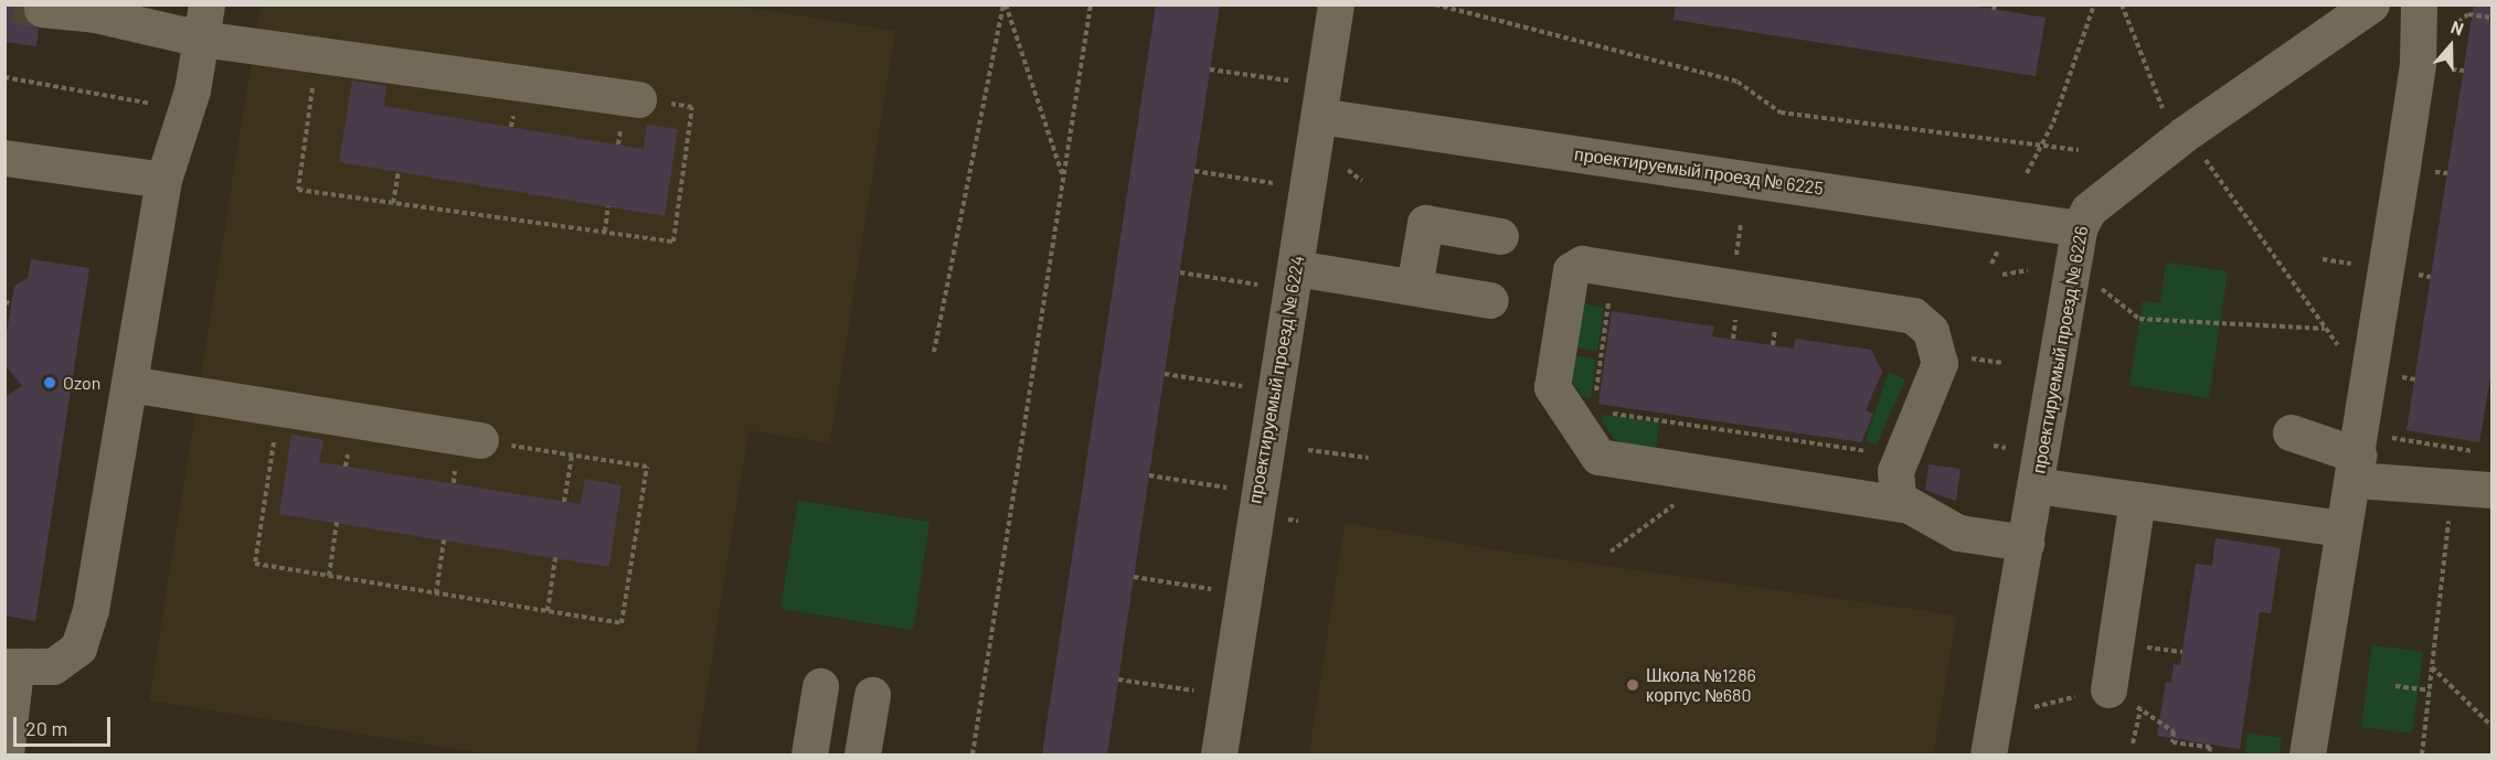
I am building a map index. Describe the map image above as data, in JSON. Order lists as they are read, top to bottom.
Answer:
{
  "streets": {
    "street": ["проектируемый проезд № 6225", "проектируемый проезд № 6226", "проектируемый проезд № 6224"]
  },
  "crossings": [
    ["проектируемый проезд № 6225", "проектируемый проезд № 6226"],
    ["проектируемый проезд № 6225", "проектируемый проезд № 6224"]
  ],
  "places": ["Ozon", "Школа №1286 корпус №680"],
  "scale_bar": "20 m",
  "north": "top"
}
